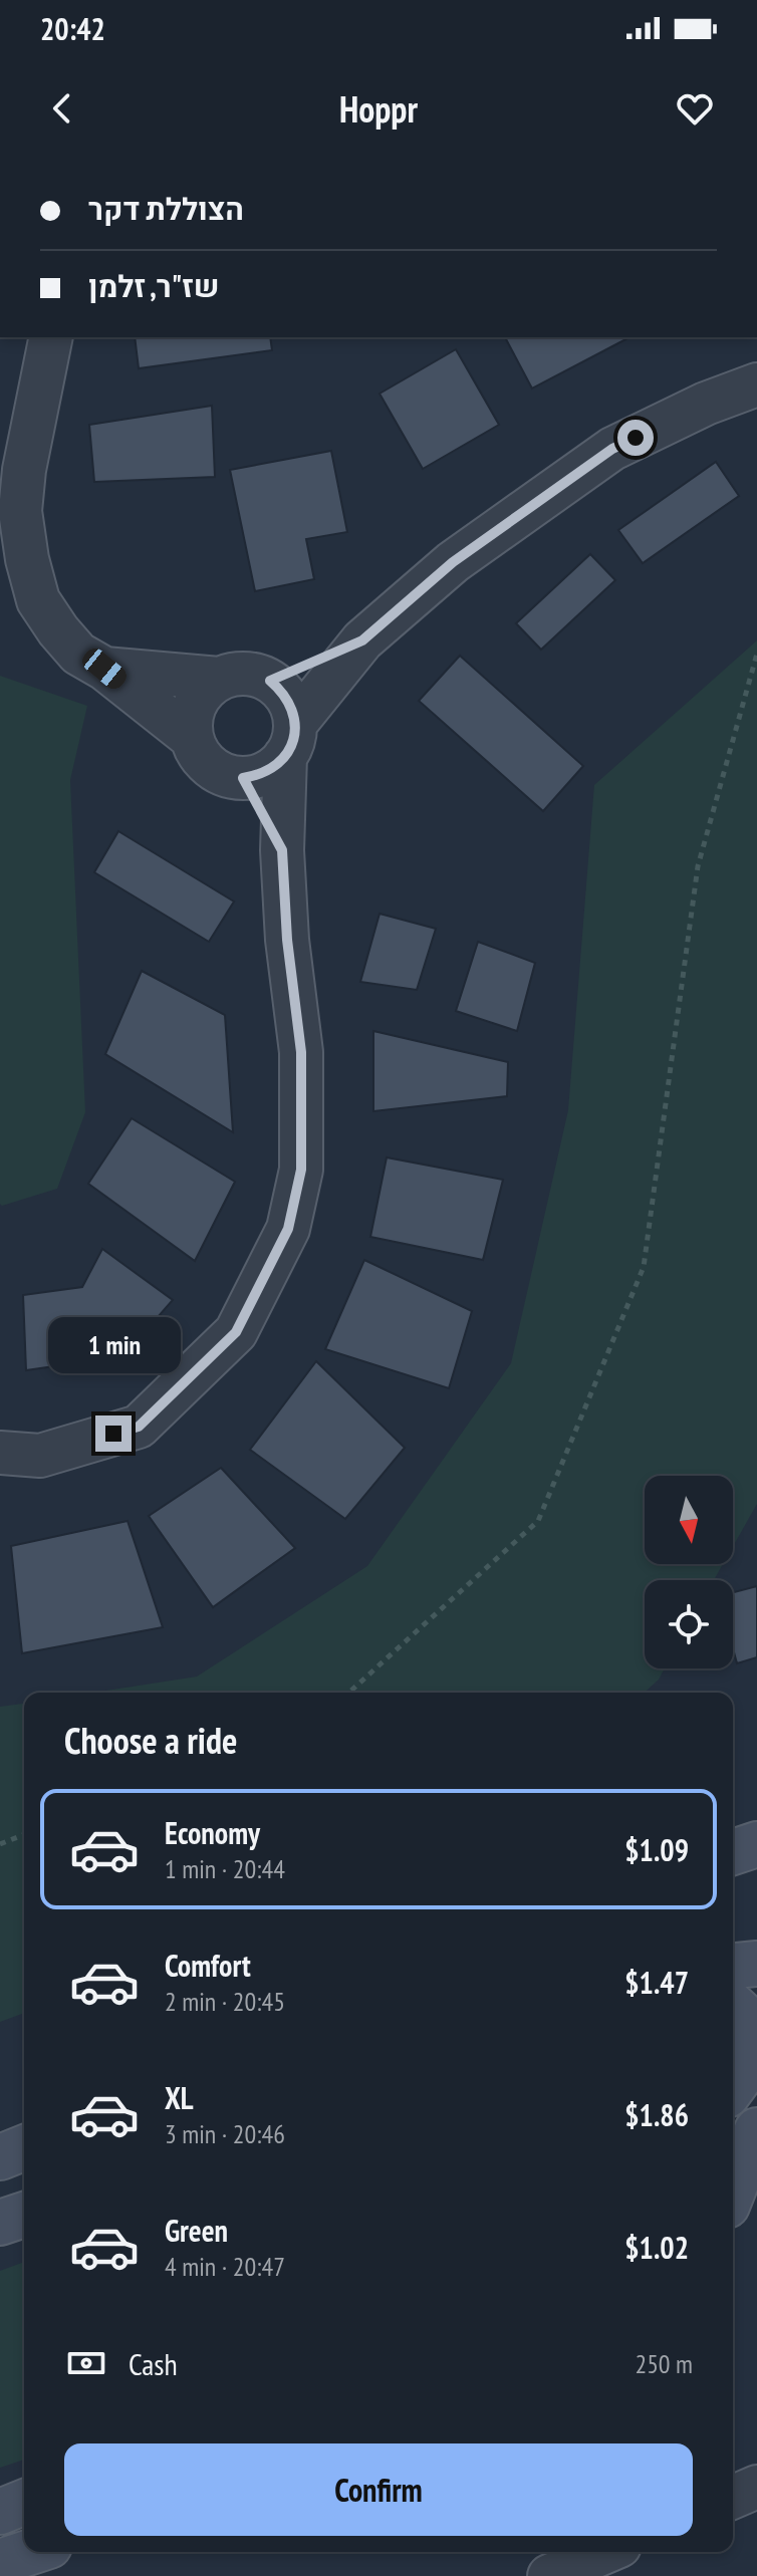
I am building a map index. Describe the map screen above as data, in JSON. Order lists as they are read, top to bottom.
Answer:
{
  "north": "bottom",
  "page": {
    "status": "20:42",
    "header": "Hoppr",
    "banner": ["הצוללת דקר", "שז\"ר, זלמן"],
    "bubble": "1 min",
    "heading": "Choose a ride",
    "list": [
      {
        "name": "Economy",
        "note": "1 min · 20:44",
        "value": "$1.09"
      },
      {
        "name": "Comfort",
        "note": "2 min · 20:45",
        "value": "$1.47"
      },
      {
        "name": "XL",
        "note": "3 min · 20:46",
        "value": "$1.86"
      },
      {
        "name": "Green",
        "note": "4 min · 20:47",
        "value": "$1.02"
      }
    ],
    "pay": ["Cash", "250 m"],
    "buttons": "Confirm"
  }
}
